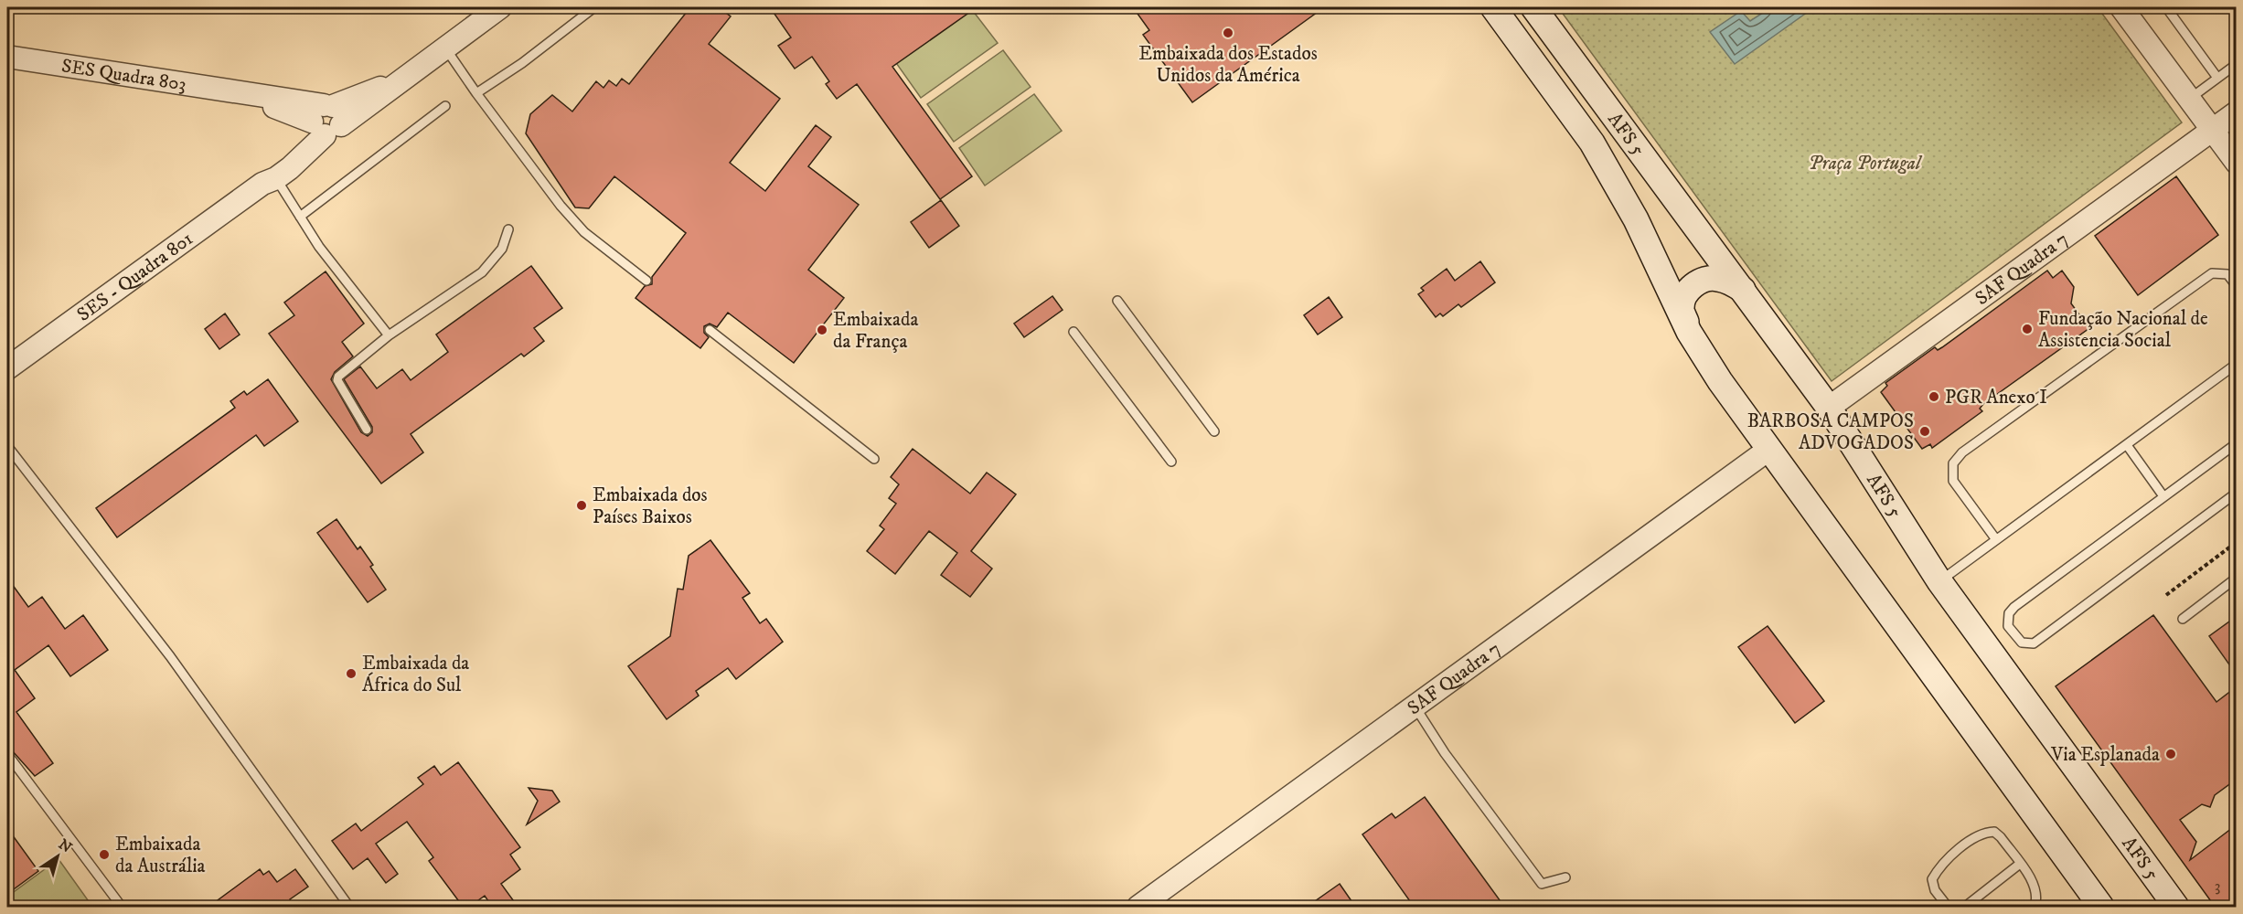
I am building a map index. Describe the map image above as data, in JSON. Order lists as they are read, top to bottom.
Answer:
{
  "streets": {
    "main road": ["AFS 5"],
    "street": ["SES Quadra 803", "SAF Quadra 7", "SES - Quadra 801"]
  },
  "crossings": [
    ["SES Quadra 803", "SES - Quadra 801"],
    ["AFS 5", "SAF Quadra 7"]
  ],
  "parks": ["Praça Portugal"],
  "places": [
    "Embaixada dos Estados Unidos da América",
    "Fundação Nacional de Assistencia Social",
    "Embaixada da França",
    "PGR Anexo I",
    "BARBOSA CAMPOS ADVOGADOS",
    "Embaixada dos Países Baixos",
    "Embaixada da África do Sul",
    "Via Esplanada",
    "Embaixada da Austrália"
  ],
  "house_numbers": ["3"],
  "north": "top right"
}
